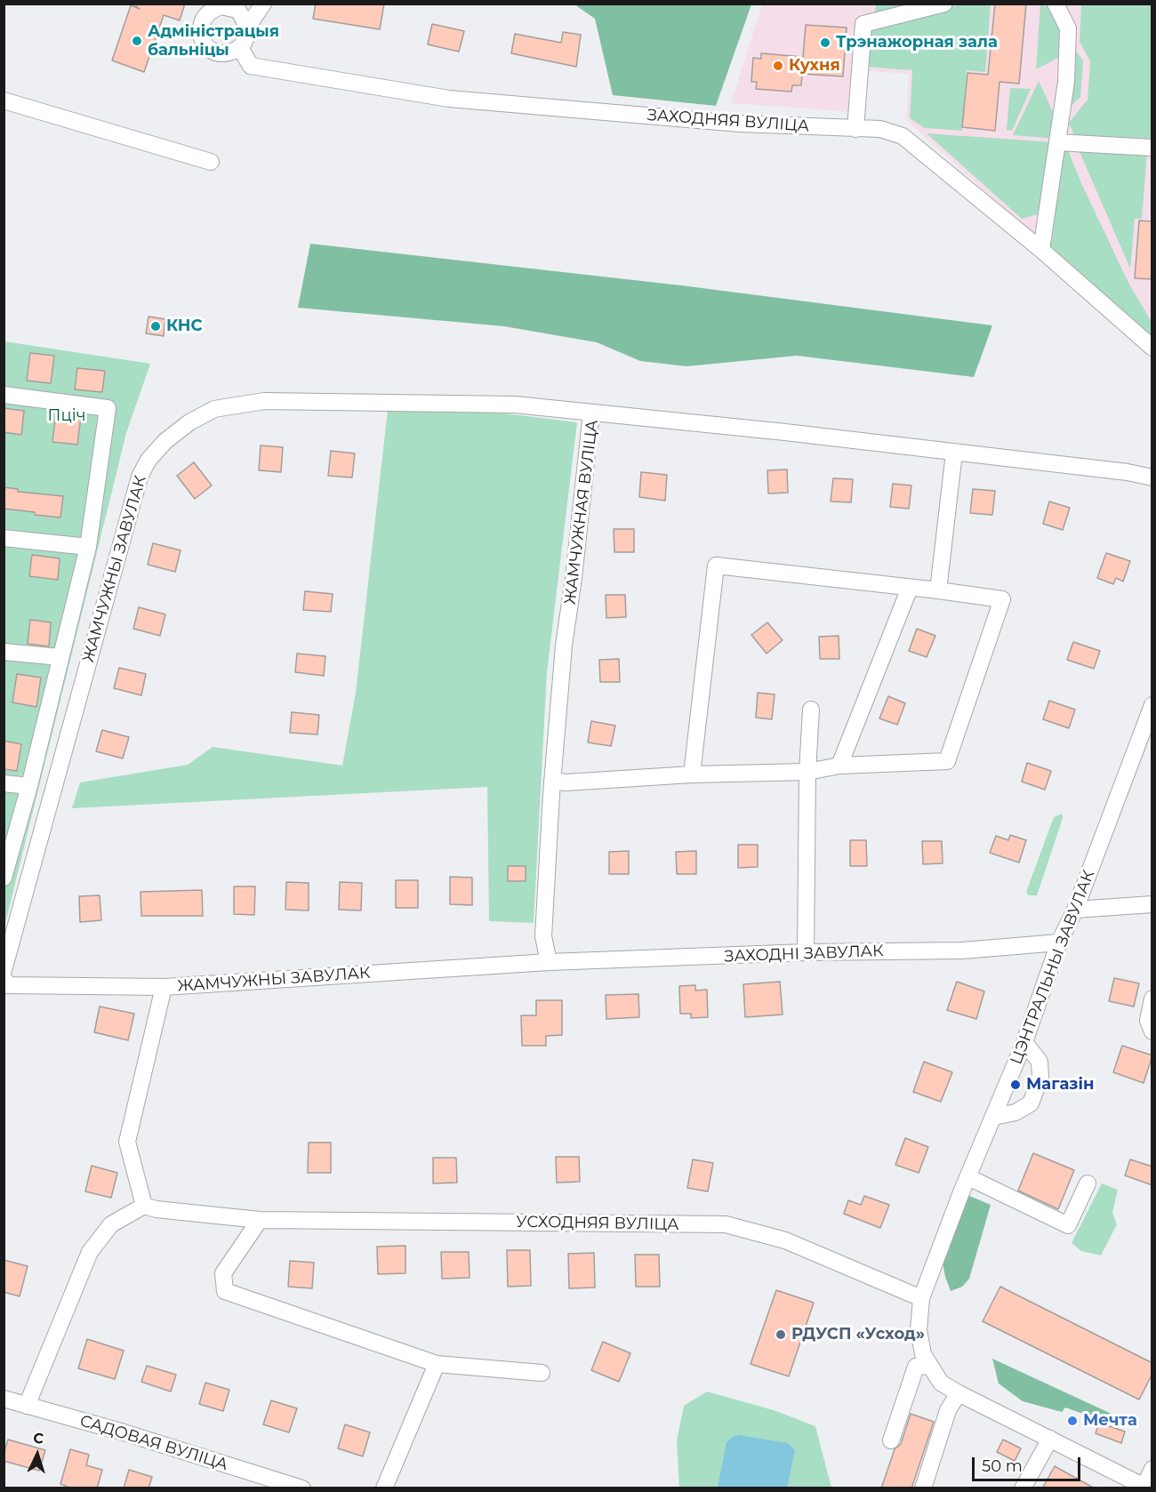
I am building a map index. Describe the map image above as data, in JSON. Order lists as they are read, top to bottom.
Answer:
{
  "streets": {
    "street": [
      "ЗАХОДНЯЯ ВУЛІЦА",
      "ЖАМЧУЖНАЯ ВУЛІЦА",
      "ЖАМЧУЖНЫ ЗАВУЛАК",
      "ЗАХОДНІ ЗАВУЛАК",
      "ЦЭНТРАЛЬНЫ ЗАВУЛАК",
      "УСХОДНЯЯ ВУЛІЦА",
      "САДОВАЯ ВУЛІЦА"
    ]
  },
  "crossings": [
    ["ЖАМЧУЖНАЯ ВУЛІЦА", "ЖАМЧУЖНЫ ЗАВУЛАК"],
    ["ЖАМЧУЖНАЯ ВУЛІЦА", "ЗАХОДНІ ЗАВУЛАК"],
    ["ЖАМЧУЖНЫ ЗАВУЛАК", "ЗАХОДНІ ЗАВУЛАК"],
    ["ЗАХОДНІ ЗАВУЛАК", "ЦЭНТРАЛЬНЫ ЗАВУЛАК"],
    ["ЦЭНТРАЛЬНЫ ЗАВУЛАК", "УСХОДНЯЯ ВУЛІЦА"]
  ],
  "parks": ["Пціч"],
  "places": [
    "Адміністрацыя бальніцы",
    "Трэнажорная зала",
    "Кухня",
    "КНС",
    "Магазін",
    "РДУСП «Усход»",
    "Мечта"
  ],
  "scale_bar": "50 m",
  "north": "top"
}
